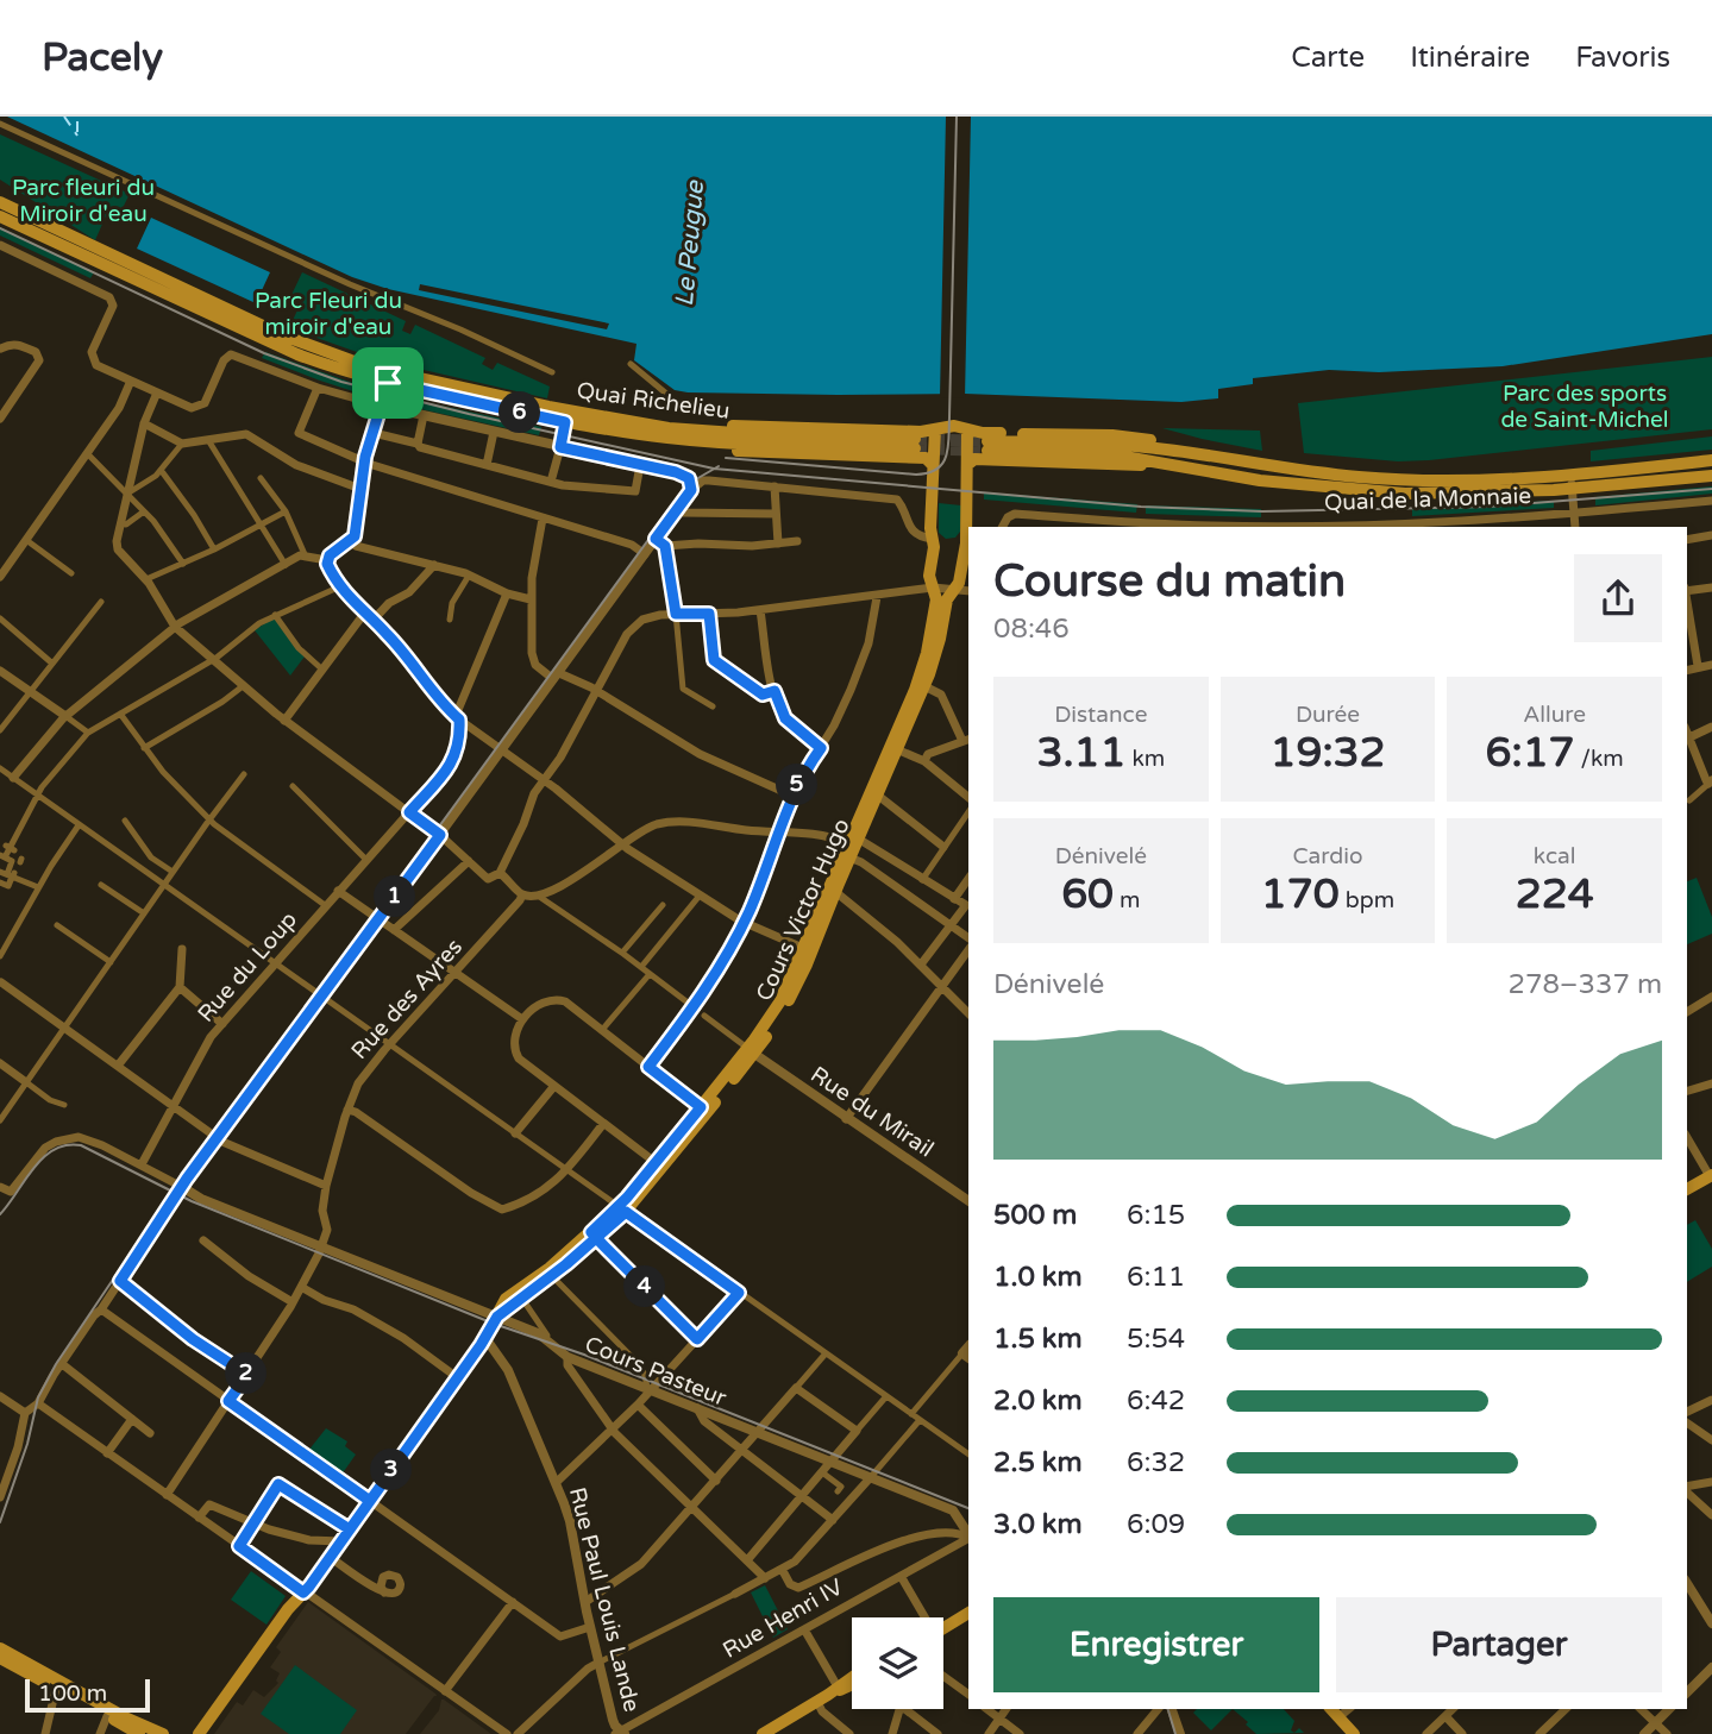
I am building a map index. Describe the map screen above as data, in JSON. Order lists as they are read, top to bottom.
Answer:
{
  "streets": {
    "main road": ["Quai Richelieu", "Quai de la Monnaie", "Cours Victor Hugo"],
    "street": [
      "Rue du Loup",
      "Rue des Ayres",
      "Rue du Mirail",
      "Cours Pasteur",
      "Rue Paul Louis Lande",
      "Rue Henri IV"
    ]
  },
  "crossings": [
    ["Cours Victor Hugo", "Rue du Mirail"],
    ["Cours Victor Hugo", "Cours Pasteur"],
    ["Rue des Ayres", "Cours Pasteur"],
    ["Rue Paul Louis Lande", "Rue Henri IV"]
  ],
  "water": ["Le Peugue"],
  "parks": ["Parc fleuri du Miroir d'eau", "Parc Fleuri du miroir d'eau", "Parc des sports de Saint-Michel"],
  "scale_bar": "100 m",
  "page": {
    "header": "Pacely",
    "nav": ["Carte", "Itinéraire", "Favoris"],
    "pins": [
      "6",
      "5",
      "1",
      "4",
      "2",
      "3"
    ],
    "heading": ["Course du matin", "08:46"],
    "stats": [
      ["Distance", "3.11 km"],
      ["Durée", "19:32"],
      ["Allure", "6:17 /km"],
      ["Dénivelé", "60 m"],
      ["Cardio", "170 bpm"],
      ["kcal", "224"]
    ],
    "chart": ["Dénivelé", "278–337 m"],
    "list": [
      {
        "name": "500 m",
        "note": "6:15"
      },
      {
        "name": "1.0 km",
        "note": "6:11"
      },
      {
        "name": "1.5 km",
        "note": "5:54"
      },
      {
        "name": "2.0 km",
        "note": "6:42"
      },
      {
        "name": "2.5 km",
        "note": "6:32"
      },
      {
        "name": "3.0 km",
        "note": "6:09"
      }
    ],
    "buttons": ["Enregistrer", "Partager"],
    "scale": "100 m"
  }
}
